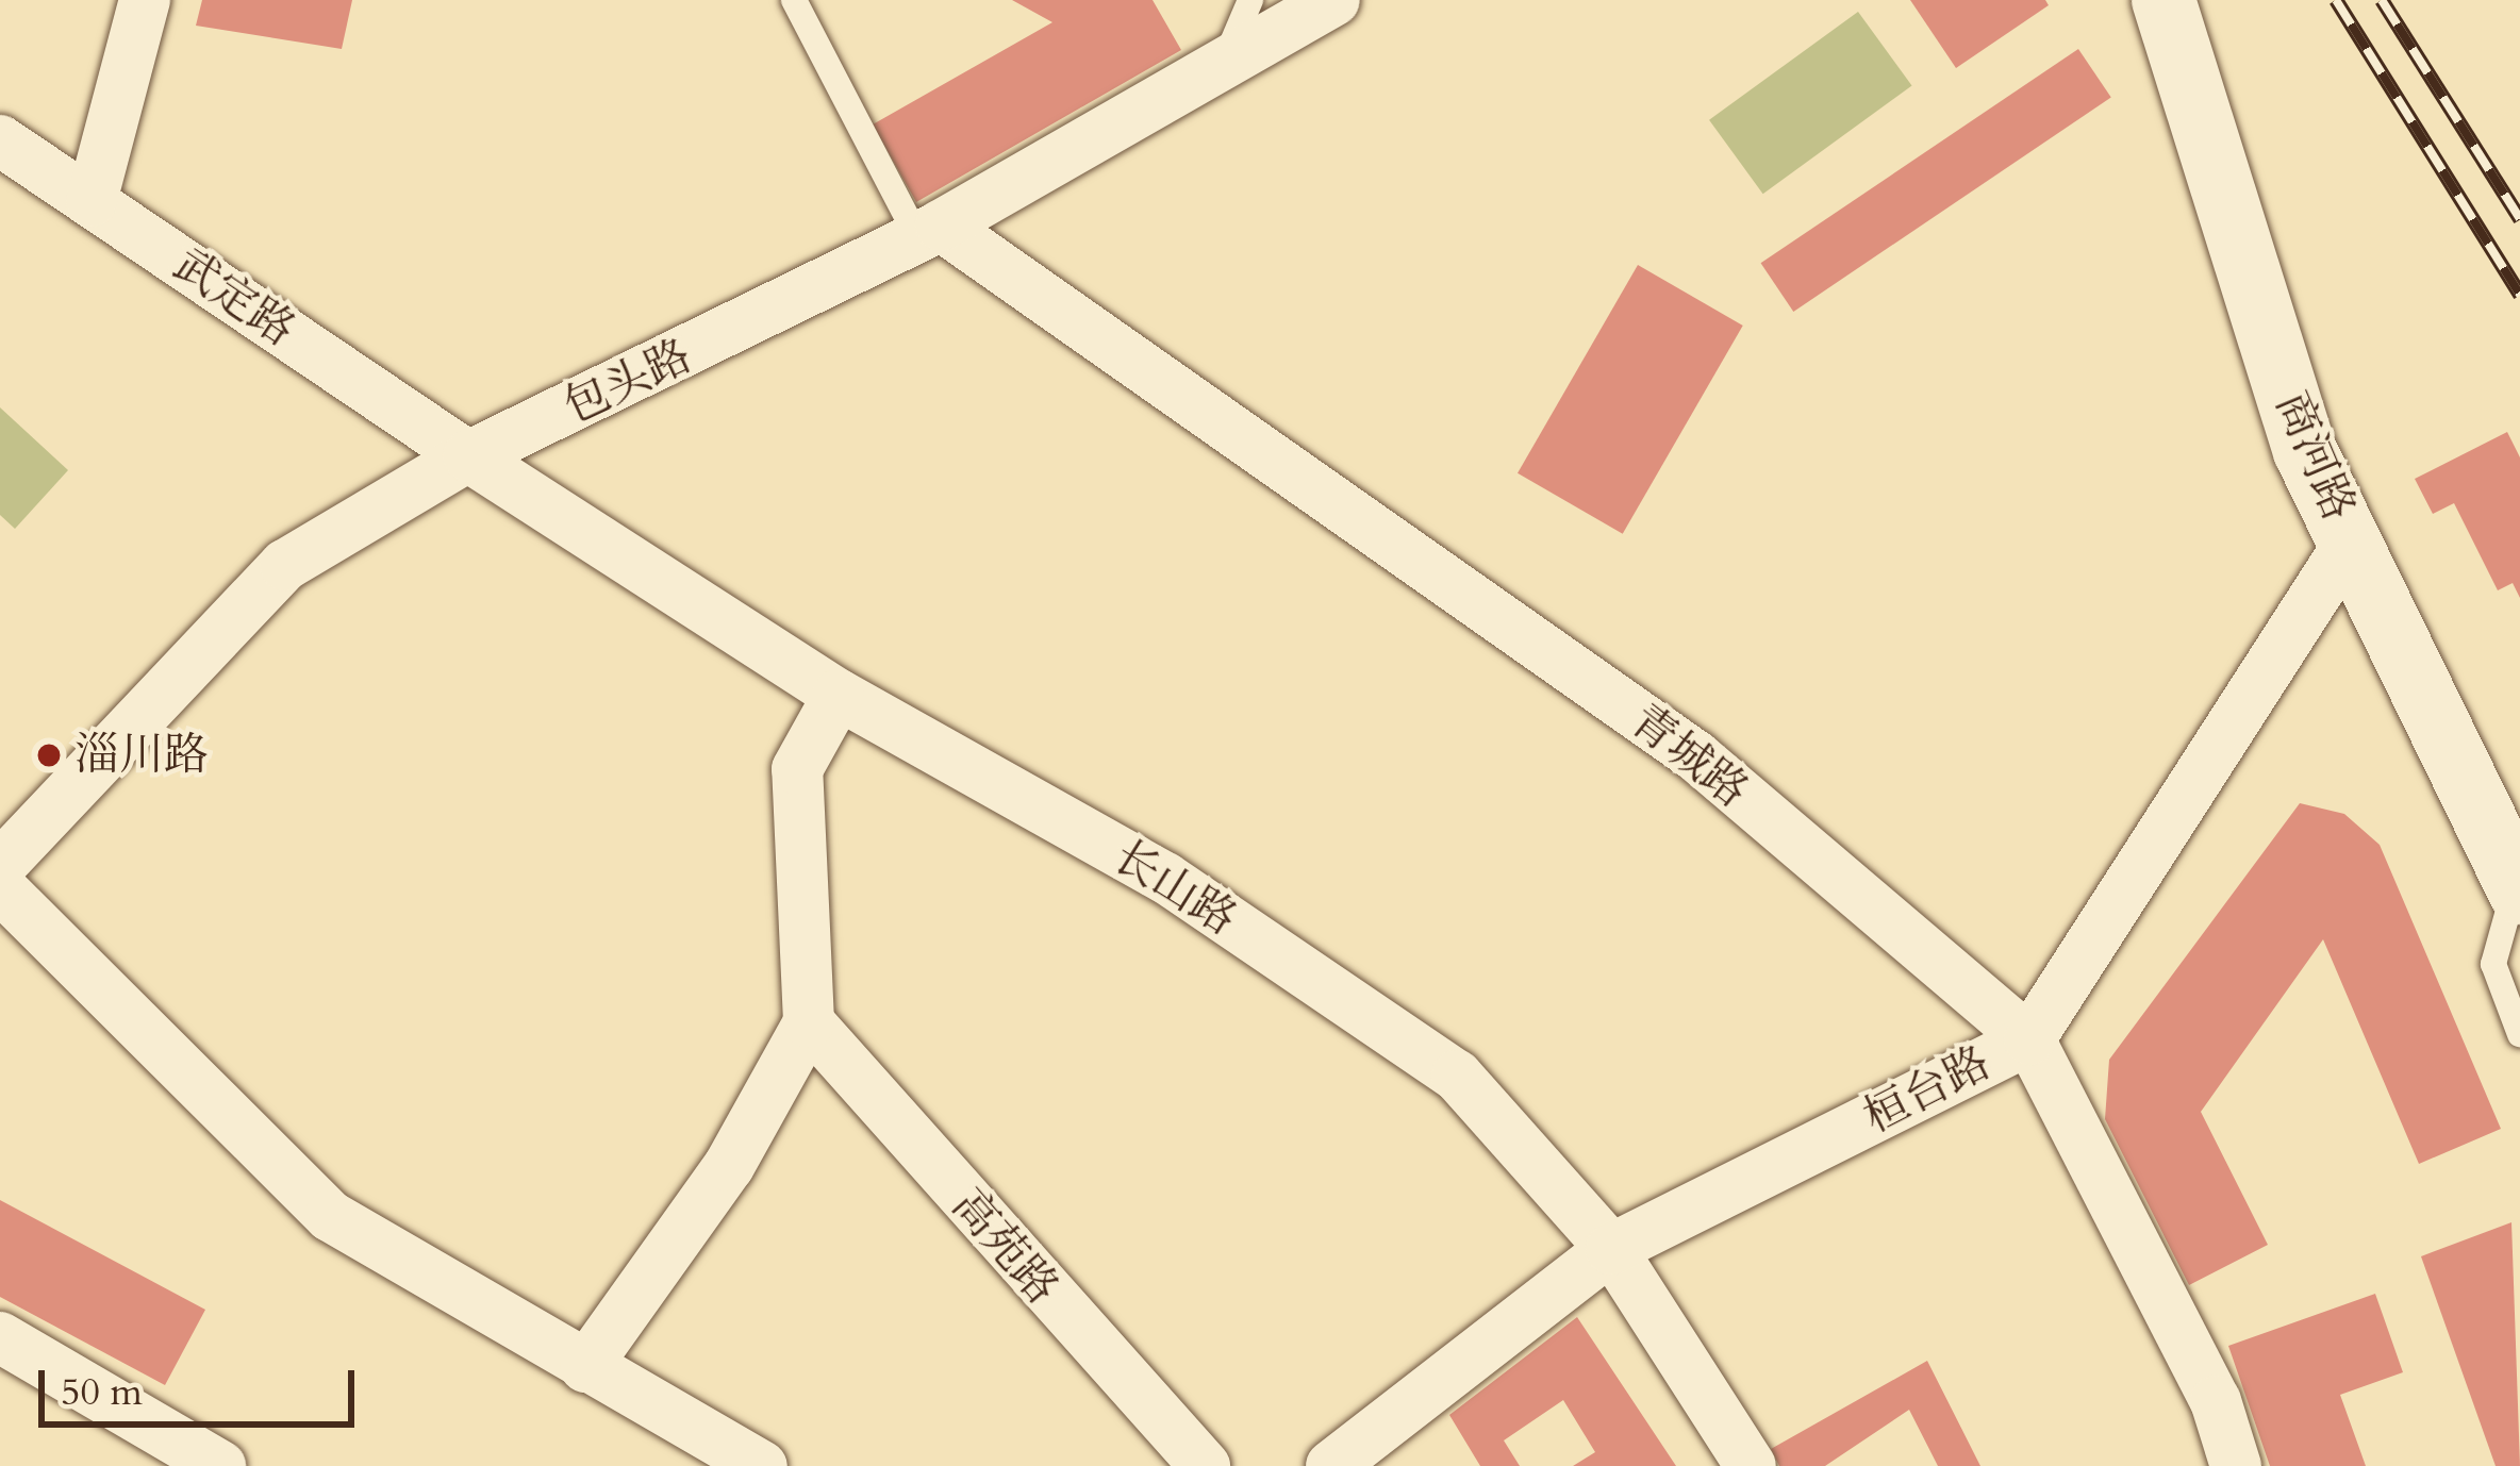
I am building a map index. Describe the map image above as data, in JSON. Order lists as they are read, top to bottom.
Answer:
{
  "streets": {
    "street": [
      "武定路",
      "包头路",
      "商河路",
      "青城路",
      "长山路",
      "桓台路",
      "高苑路"
    ]
  },
  "crossings": [
    ["武定路", "包头路"],
    ["武定路", "长山路"],
    ["包头路", "青城路"],
    ["包头路", "长山路"],
    ["商河路", "桓台路"],
    ["青城路", "桓台路"],
    ["长山路", "桓台路"]
  ],
  "places": ["淄川路"],
  "scale_bar": "50 m"
}
